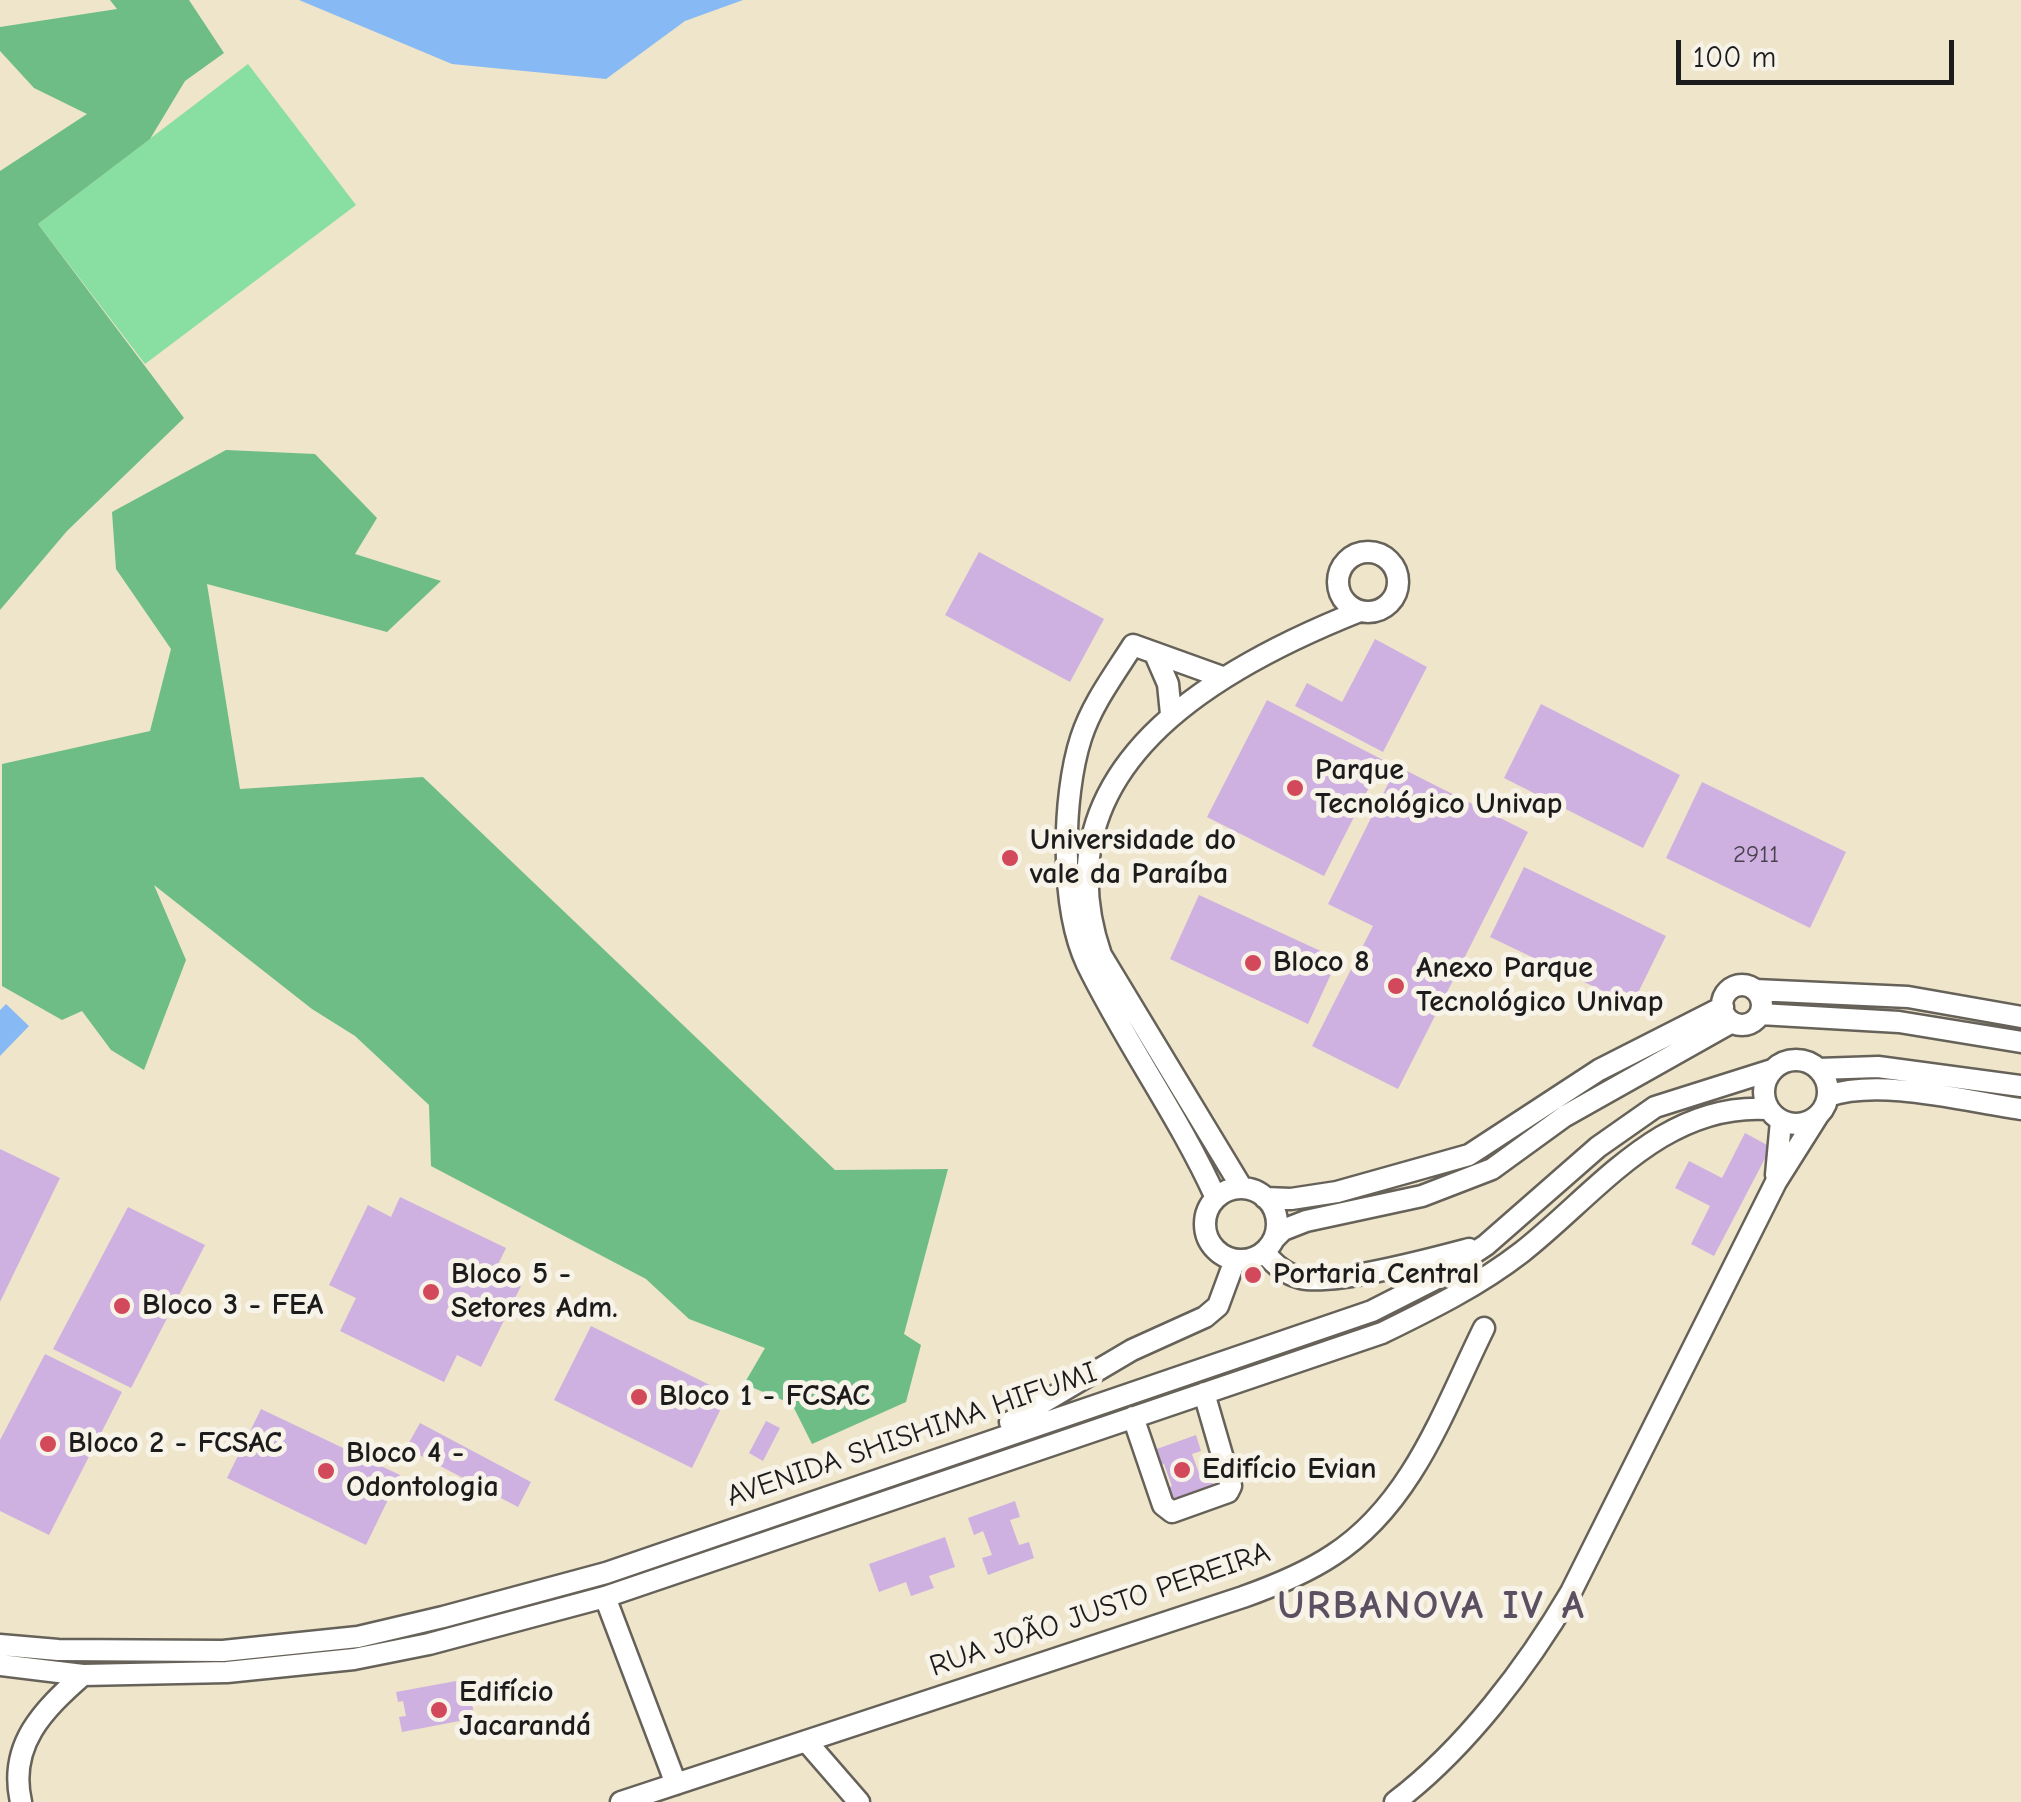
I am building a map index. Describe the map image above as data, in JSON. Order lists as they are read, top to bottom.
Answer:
{
  "streets": {
    "street": ["AVENIDA SHISHIMA HIFUMI", "RUA JOÃO JUSTO PEREIRA"]
  },
  "districts": ["URBANOVA IV A"],
  "places": [
    "Parque Tecnológico Univap",
    "Universidade do vale da Paraíba",
    "Bloco 8",
    "Anexo Parque Tecnológico Univap",
    "Portaria Central",
    "Bloco 5 - Setores Adm.",
    "Bloco 3 - FEA",
    "Bloco 1 - FCSAC",
    "Bloco 2 - FCSAC",
    "Edifício Evian",
    "Bloco 4 - Odontologia",
    "Edifício Jacarandá"
  ],
  "house_numbers": ["2911"],
  "scale_bar": "100 m"
}
